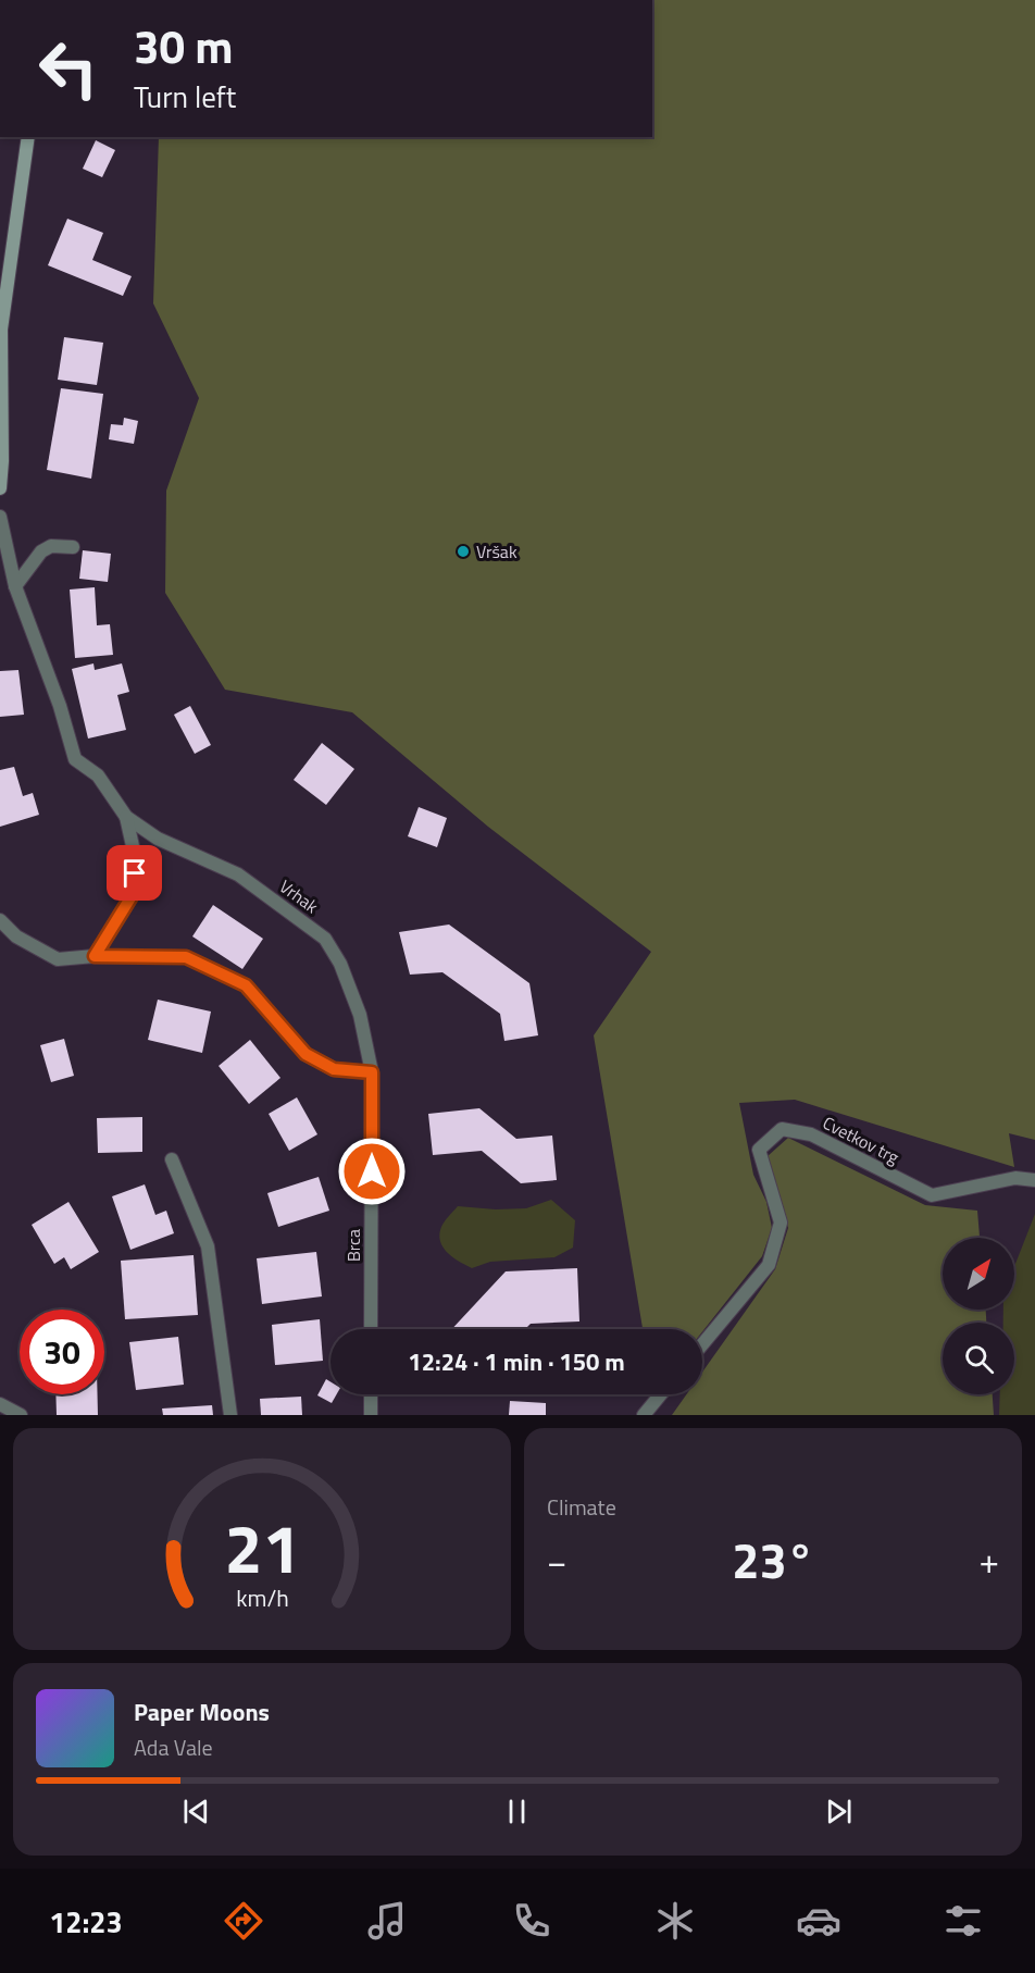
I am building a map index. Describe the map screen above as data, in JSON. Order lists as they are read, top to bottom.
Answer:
{
  "streets": {
    "street": ["Vrhak", "Cvetkov trg", "Brca"]
  },
  "crossings": [
    ["Vrhak", "Brca"]
  ],
  "places": ["Vršak"],
  "north": "top right",
  "page": {
    "turn": ["30 m", "Turn left"],
    "limit": "30",
    "trip": "12:24 · 1 min · 150 m",
    "tile": "Climate",
    "heat": ["−", "23°", "+"],
    "song": ["Paper Moons", "Ada Vale"],
    "tabs": "12:23",
    "gauge": ["21", "km/h"]
  }
}
